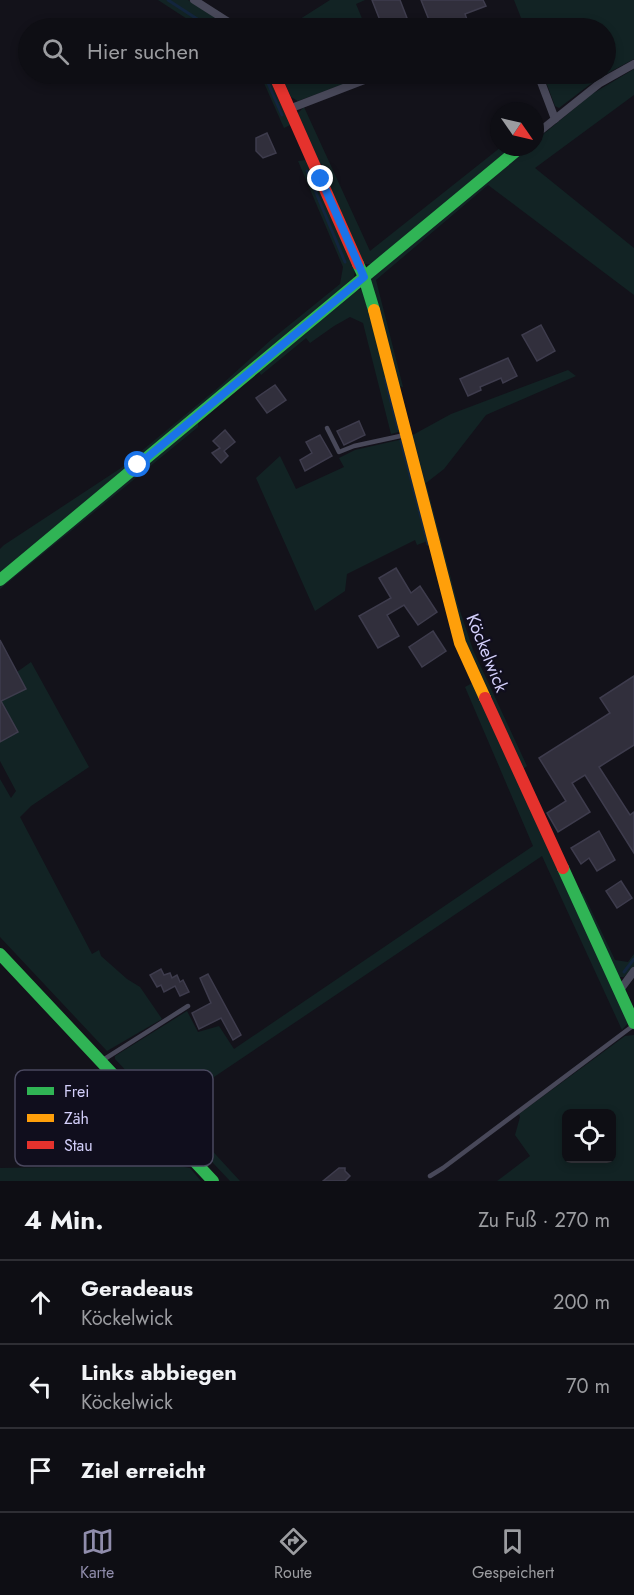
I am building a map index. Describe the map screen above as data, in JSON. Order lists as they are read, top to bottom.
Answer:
{
  "streets": {
    "street": ["Köckelwick"]
  },
  "legend": ["Frei", "Zäh", "Stau"],
  "north": "bottom right",
  "page": {
    "search": "Hier suchen",
    "heading": ["4 Min.", "Zu Fuß · 270 m"],
    "list": [
      ["Geradeaus", "Köckelwick", "200 m"],
      ["Links abbiegen", "Köckelwick", "70 m"],
      "Ziel erreicht"
    ],
    "nav": ["Karte", "Route", "Gespeichert"]
  }
}
